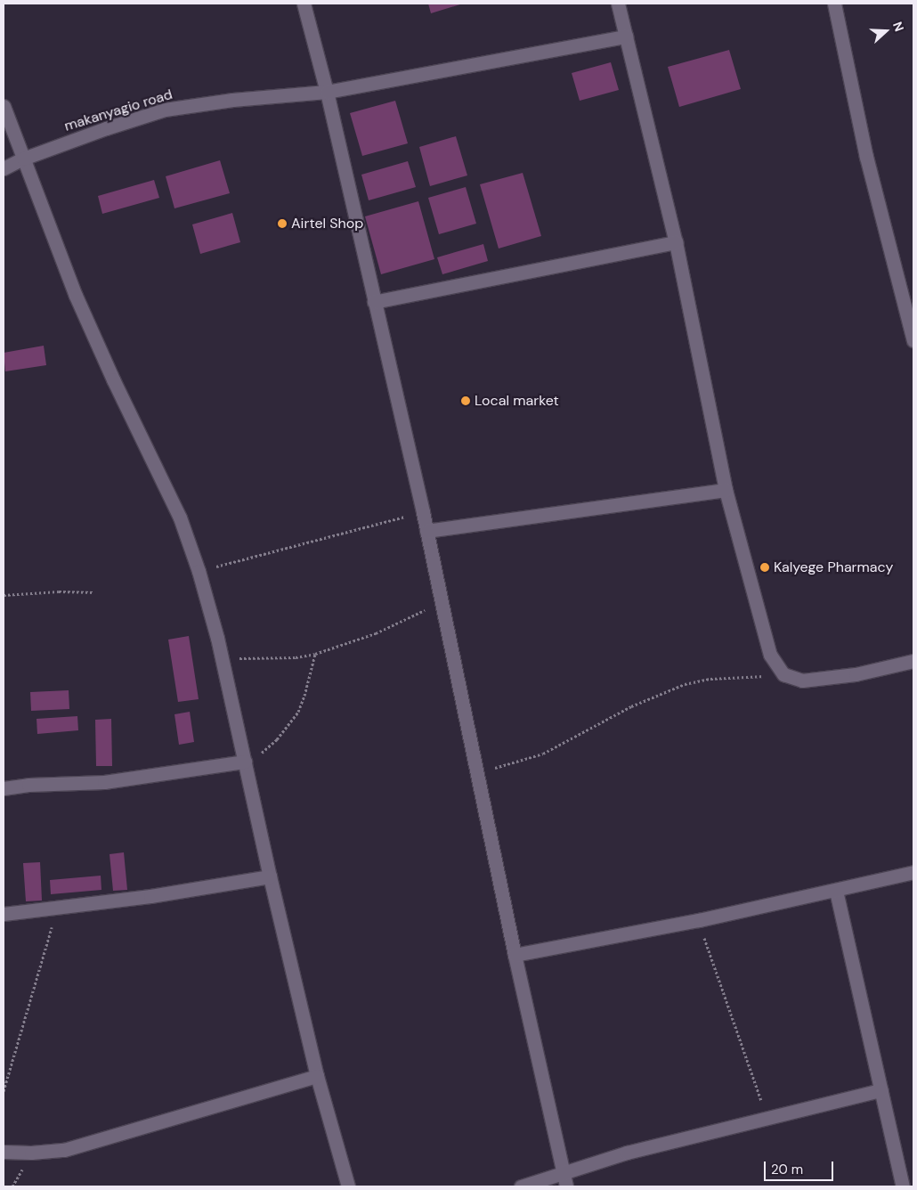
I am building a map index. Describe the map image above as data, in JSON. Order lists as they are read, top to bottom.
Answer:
{
  "streets": {
    "street": ["makanyagio road"]
  },
  "places": ["Airtel Shop", "Local market", "Kalyege Pharmacy"],
  "scale_bar": "20 m",
  "north": "right"
}
